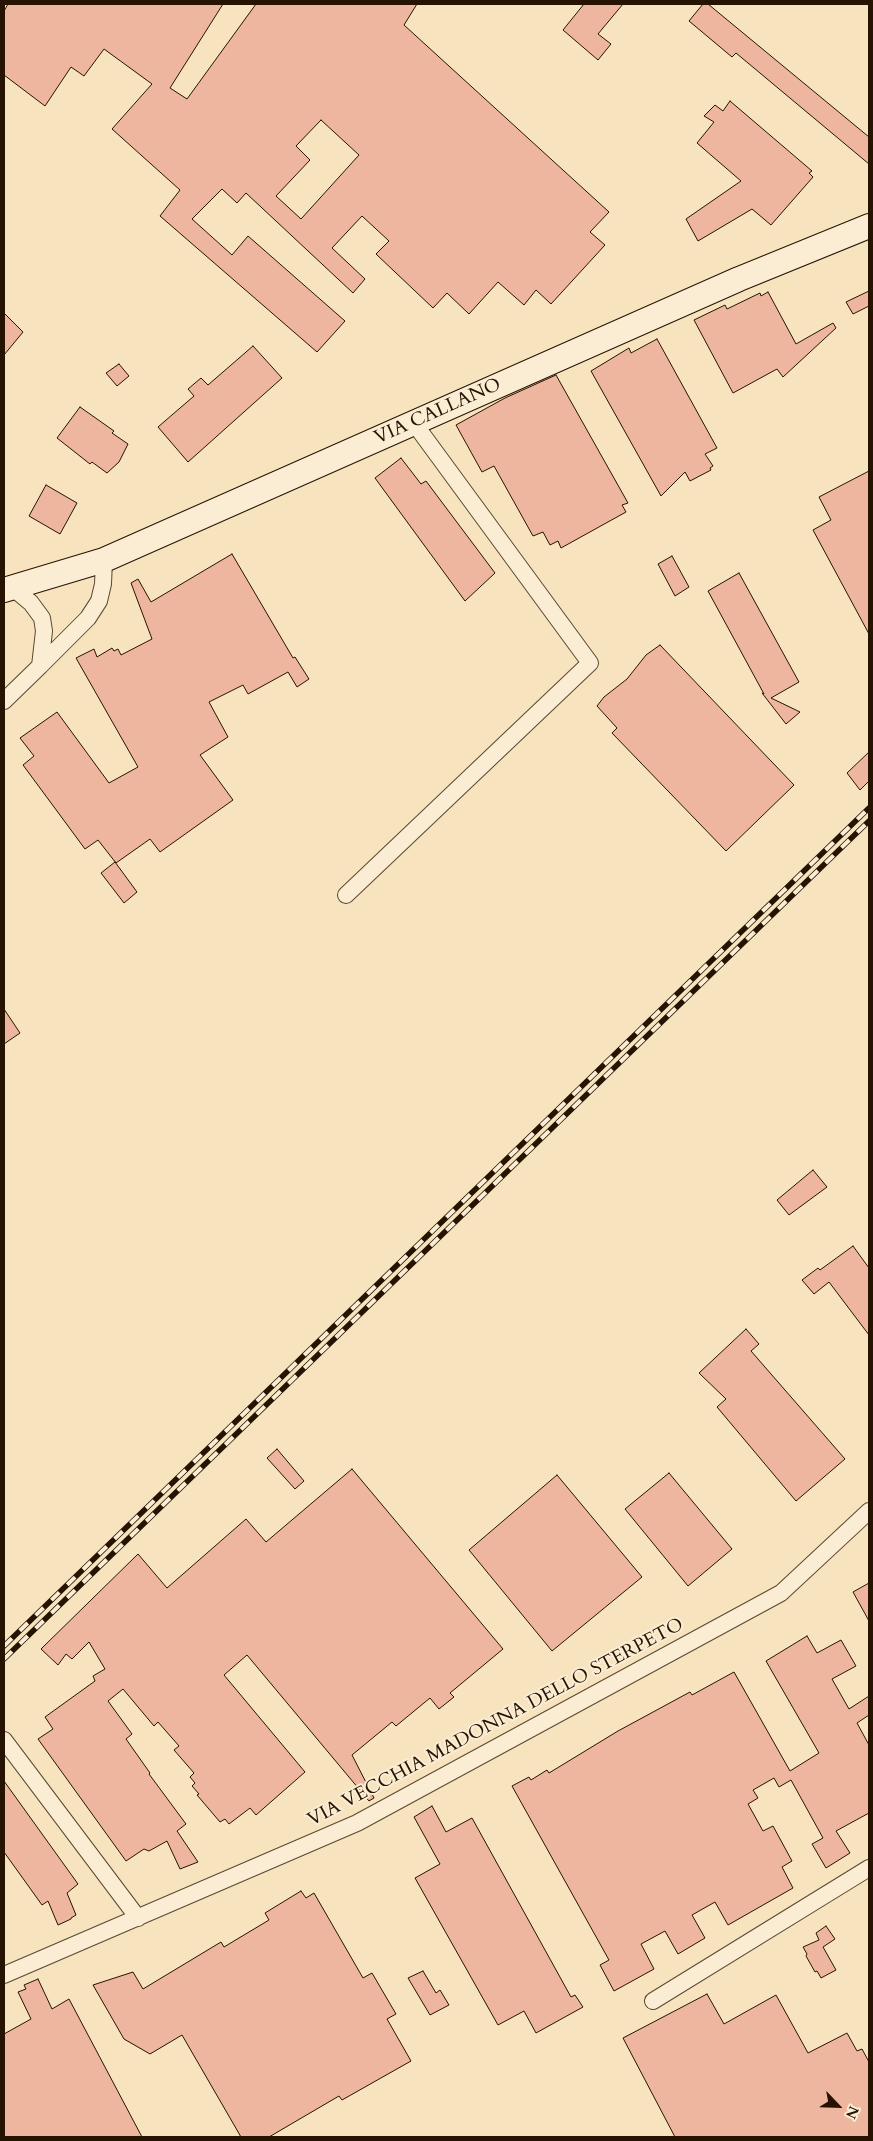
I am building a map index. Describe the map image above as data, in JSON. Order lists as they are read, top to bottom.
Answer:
{
  "streets": {
    "street": ["VIA CALLANO", "VIA VECCHIA MADONNA DELLO STERPETO"]
  },
  "north": "bottom right"
}
